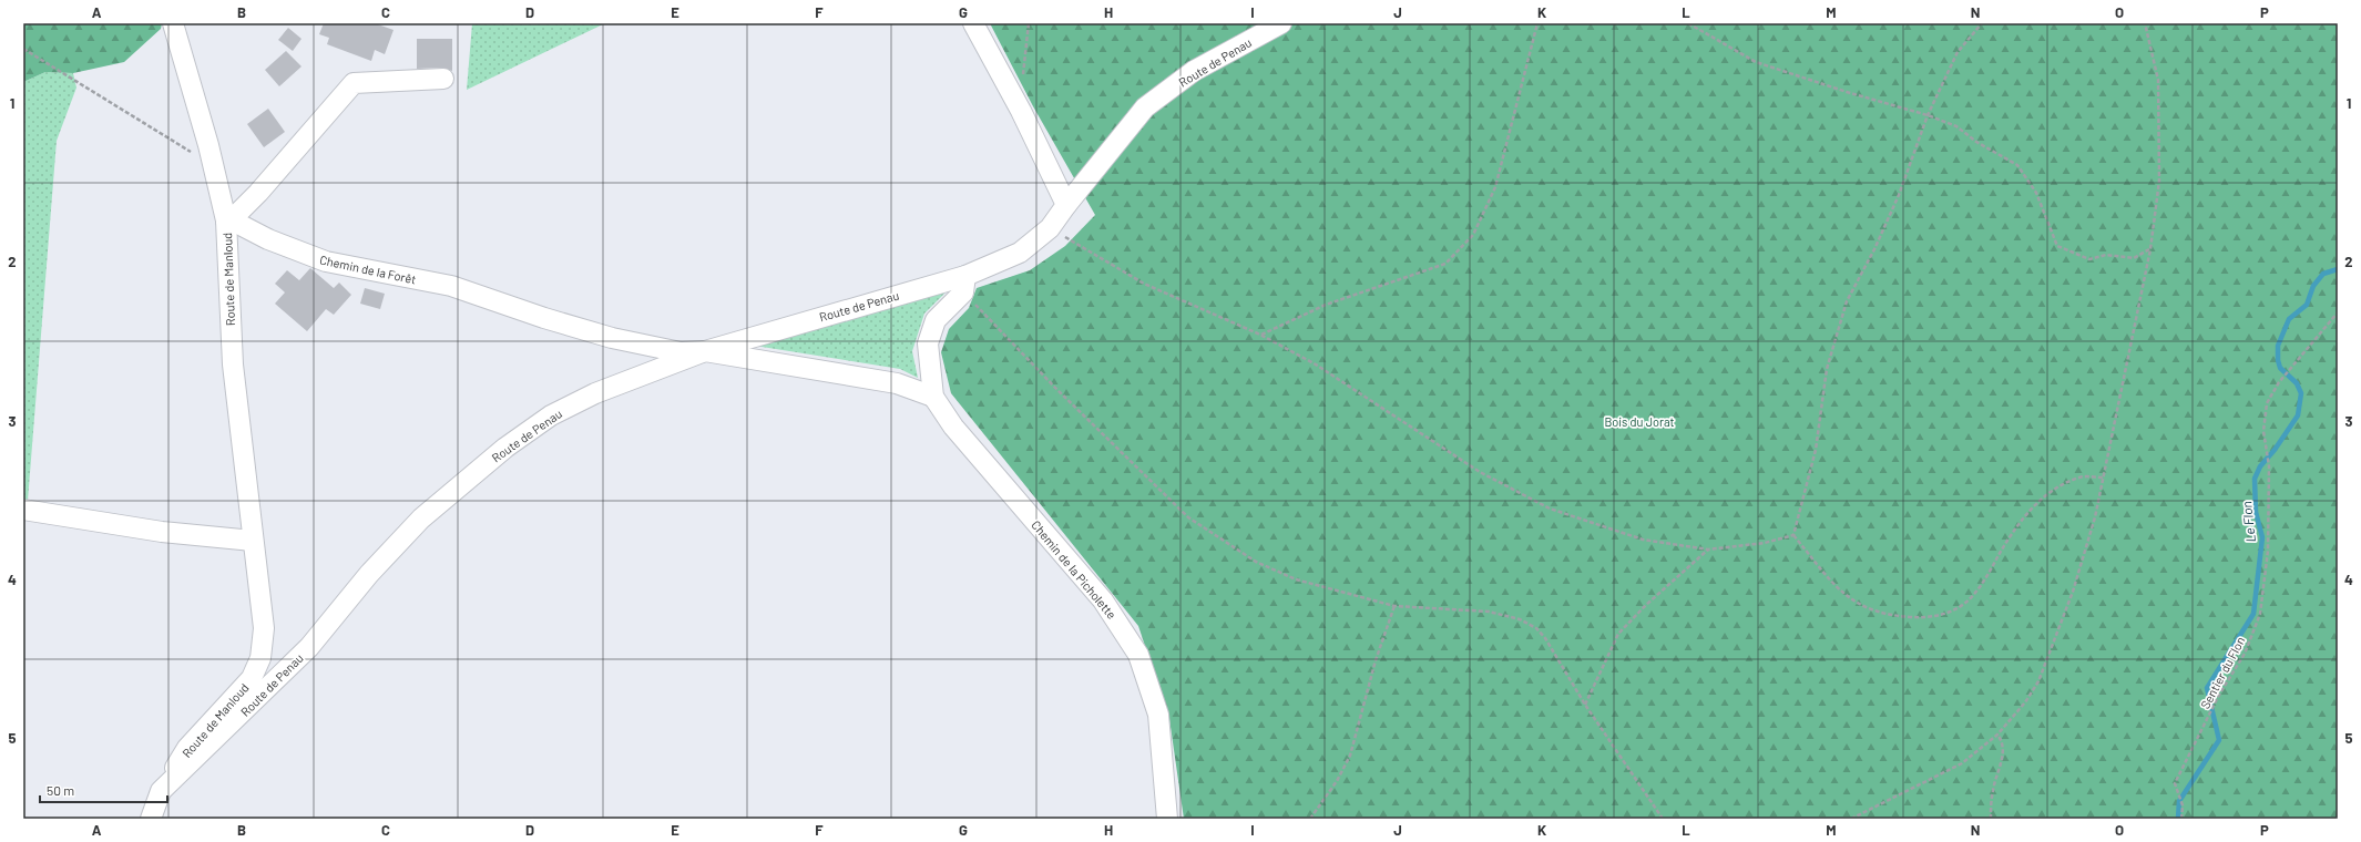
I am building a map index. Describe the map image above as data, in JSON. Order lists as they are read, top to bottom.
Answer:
{
  "streets": {
    "street": [
      "Route de Penau",
      "Chemin de la Forêt",
      "Route de Manloud",
      "Chemin de la Picholette"
    ],
    "path": ["Sentier du Flon"]
  },
  "crossings": [
    ["Route de Penau", "Chemin de la Forêt"],
    ["Route de Penau", "Route de Manloud"],
    ["Chemin de la Forêt", "Route de Manloud"]
  ],
  "water": ["Le Flon"],
  "parks": ["Bois du Jorat"],
  "scale_bar": "50 m",
  "grid": {
    "columns": [
      "A",
      "B",
      "C",
      "D",
      "E",
      "F",
      "G",
      "H",
      "I",
      "J",
      "K",
      "L",
      "M",
      "N",
      "O",
      "P"
    ],
    "rows": [
      "1",
      "2",
      "3",
      "4",
      "5"
    ]
  }
}
